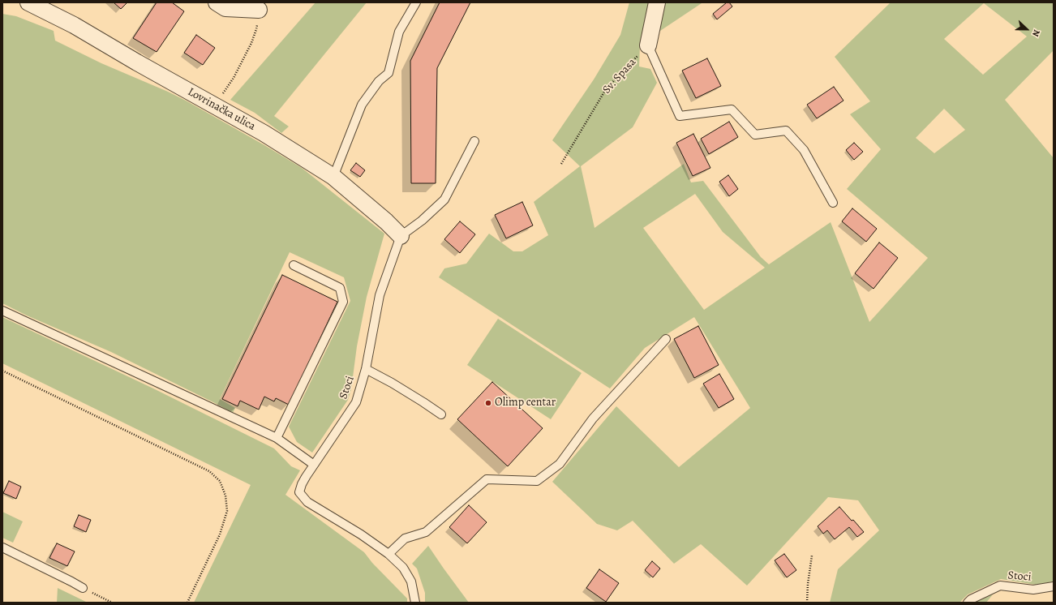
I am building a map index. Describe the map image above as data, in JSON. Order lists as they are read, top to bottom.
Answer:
{
  "streets": {
    "street": ["Lovrinačka ulica"],
    "lane": ["Stoci"],
    "path": ["Sv. Spasa"]
  },
  "crossings": [
    ["Lovrinačka ulica", "Stoci"]
  ],
  "places": ["Olimp centar"],
  "north": "right"
}
